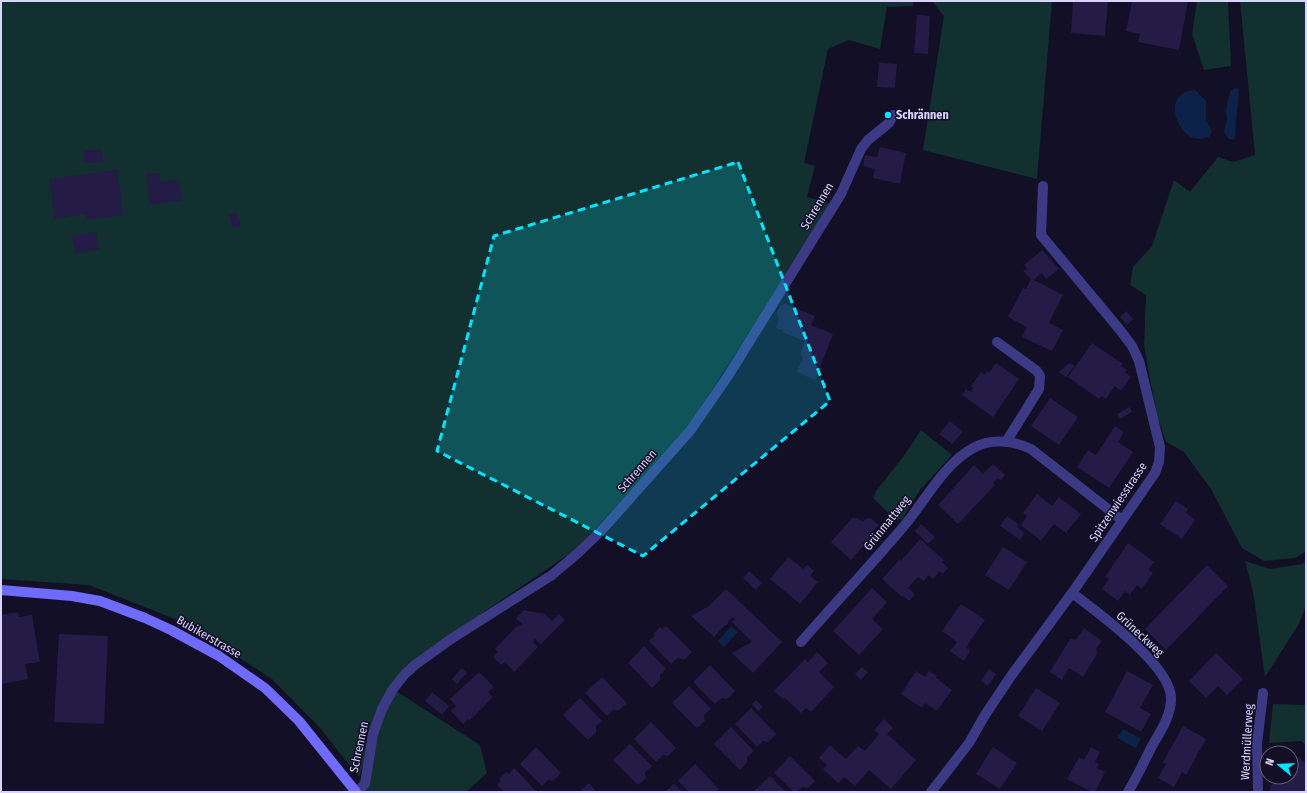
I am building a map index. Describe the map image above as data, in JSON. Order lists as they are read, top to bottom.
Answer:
{
  "streets": {
    "street": [
      "Schrennen",
      "Spitzenwiesstrasse",
      "Grünmattweg",
      "Grüneckweg",
      "Bubikerstrasse",
      "Werdmüllerweg"
    ]
  },
  "crossings": [
    ["Schrennen", "Bubikerstrasse"],
    ["Spitzenwiesstrasse", "Grünmattweg"],
    ["Spitzenwiesstrasse", "Grüneckweg"]
  ],
  "places": ["Schrännen"],
  "north": "left"
}
